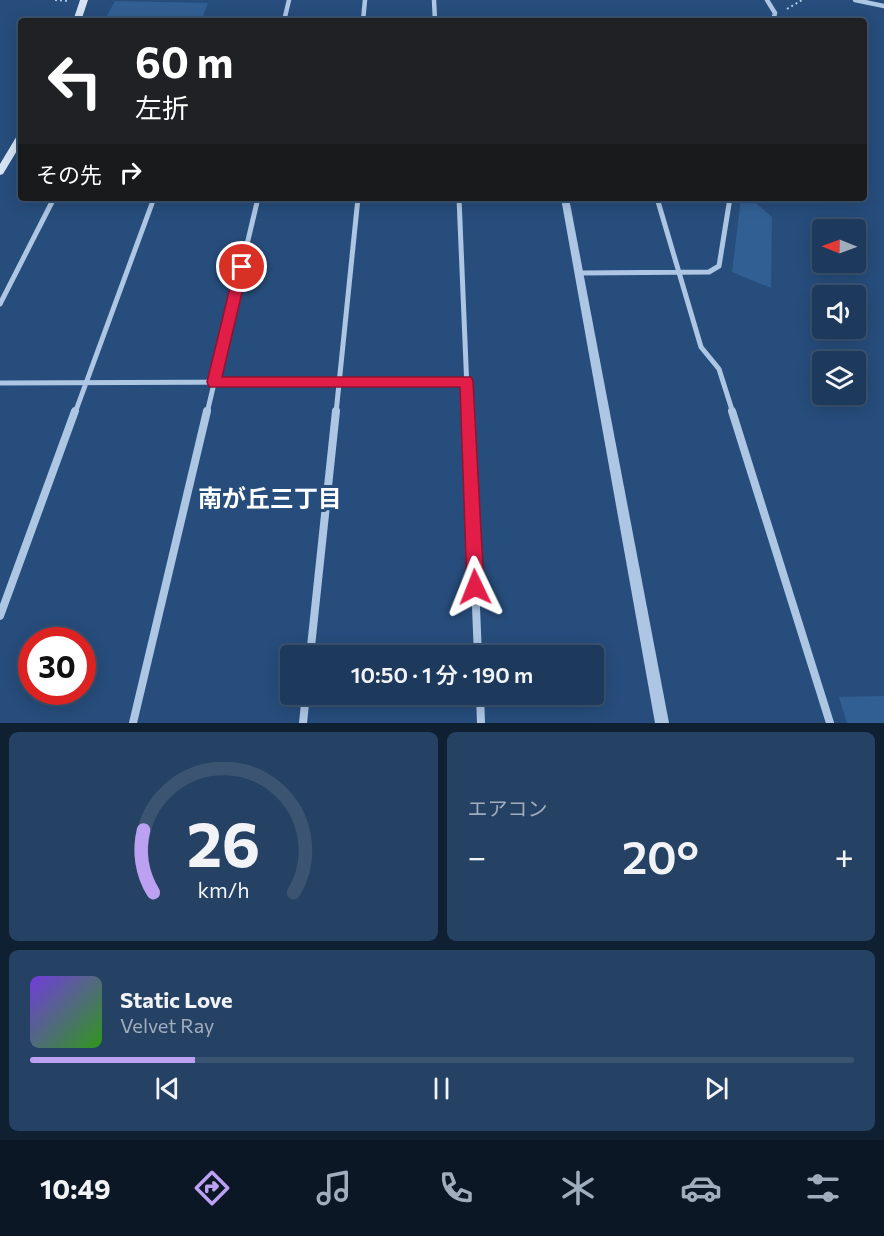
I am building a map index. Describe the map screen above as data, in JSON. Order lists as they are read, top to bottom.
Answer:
{
  "districts": ["南が丘三丁目"],
  "north": "left",
  "page": {
    "turn": ["60 m", "左折"],
    "then": "その先",
    "limit": "30",
    "trip": "10:50 · 1 分 · 190 m",
    "tile": "エアコン",
    "heat": ["−", "20°", "+"],
    "song": ["Static Love", "Velvet Ray"],
    "tabs": "10:49",
    "gauge": ["26", "km/h"]
  }
}
